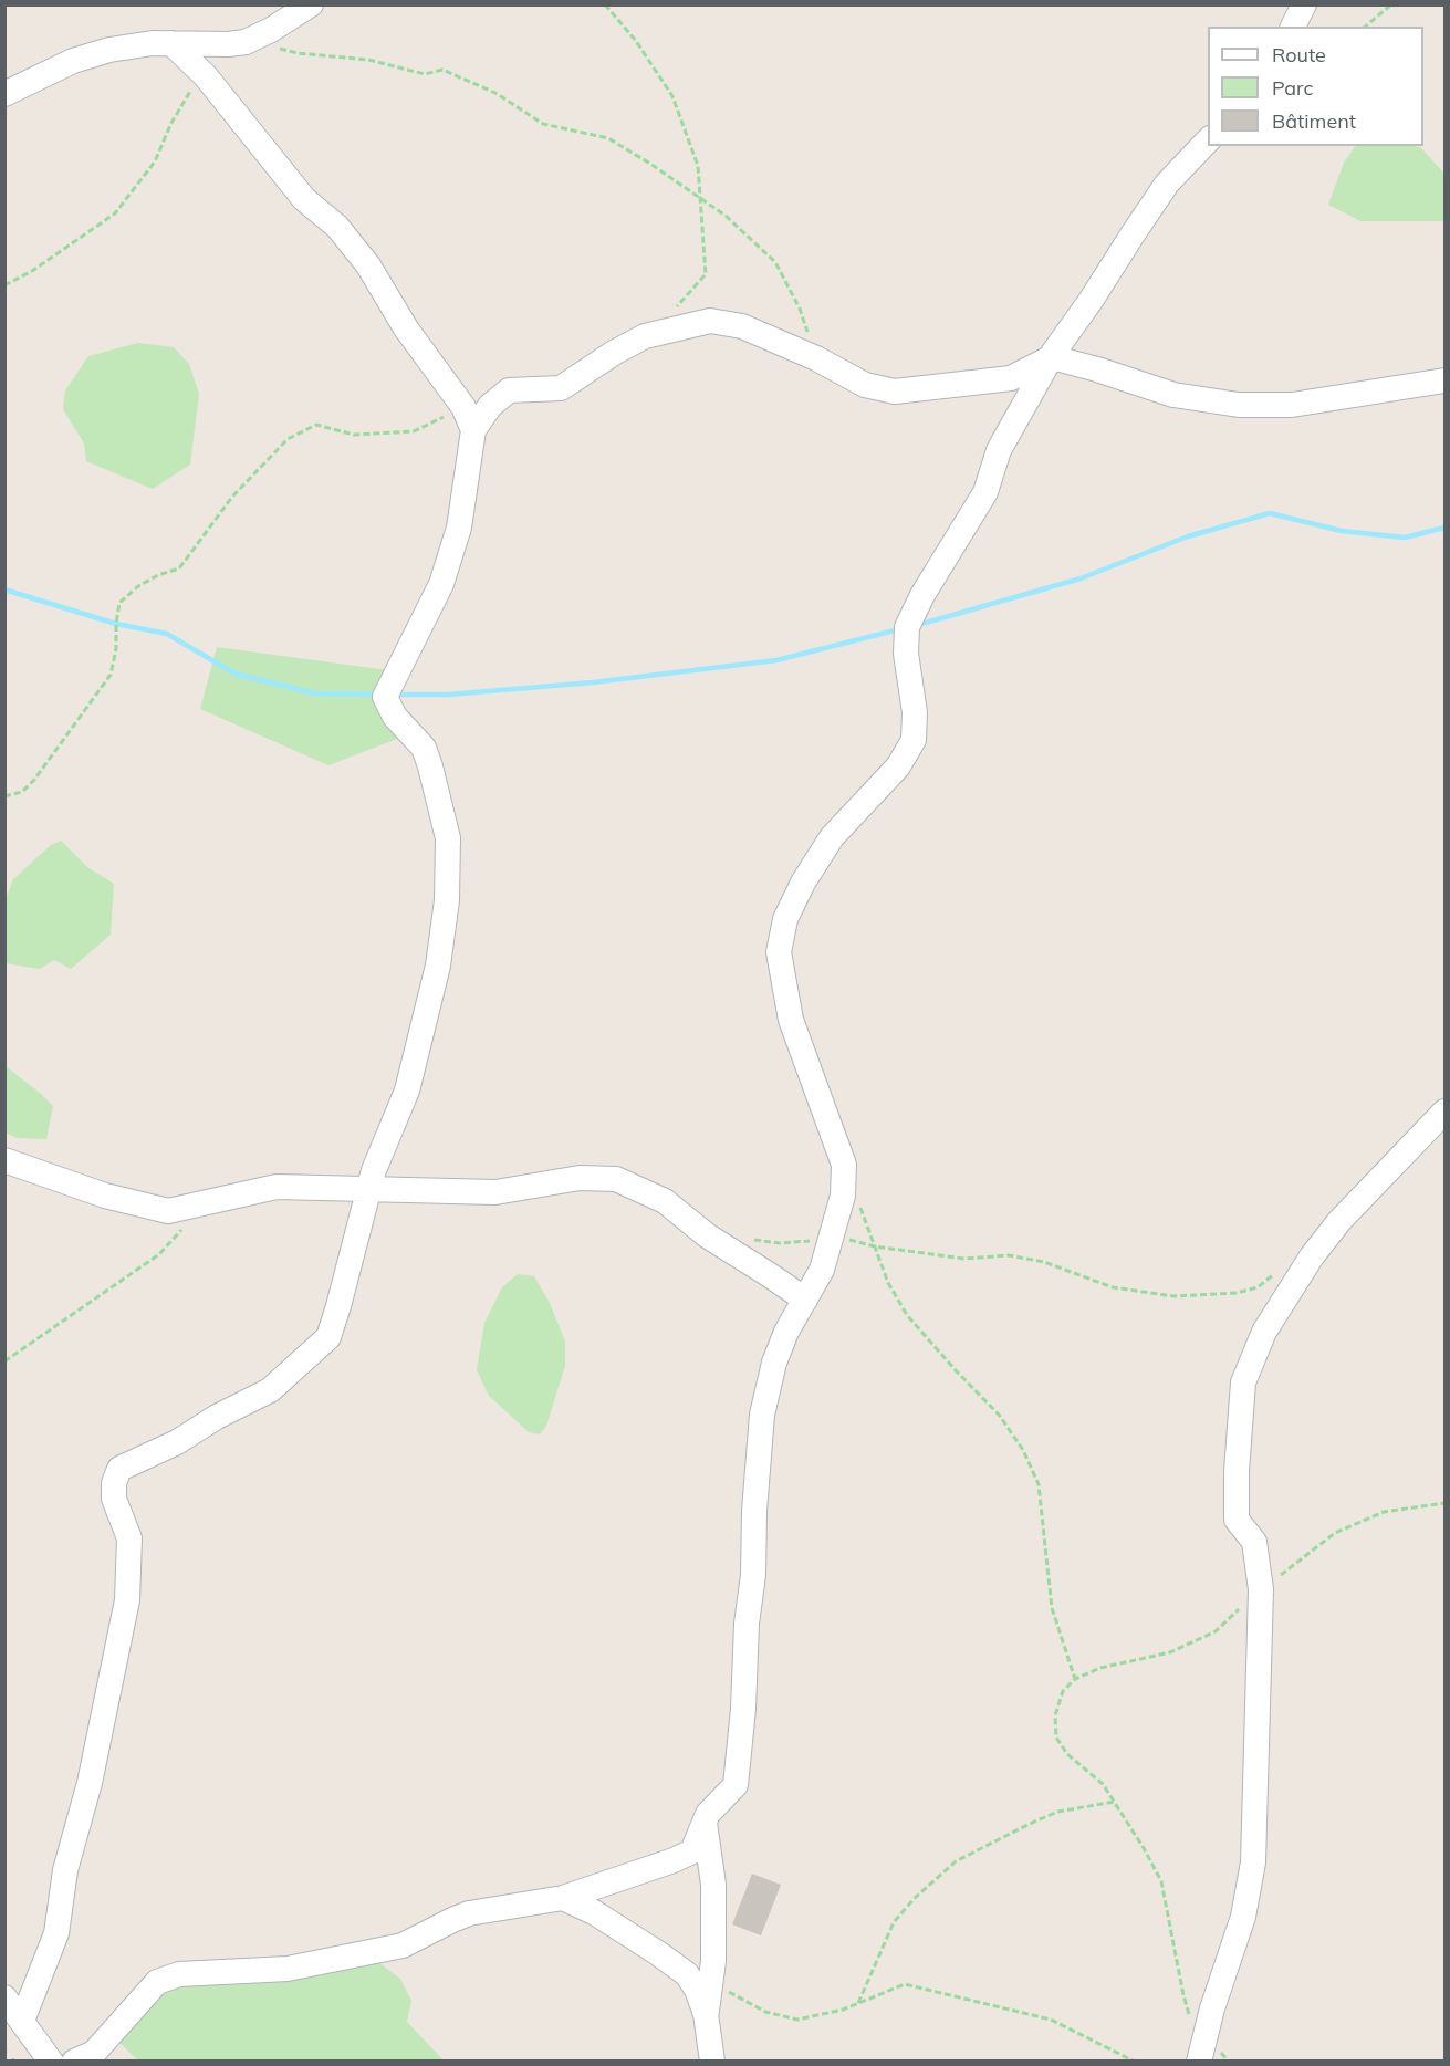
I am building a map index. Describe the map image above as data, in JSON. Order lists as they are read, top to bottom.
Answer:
{
  "legend": ["Route", "Parc", "Bâtiment"]
}
